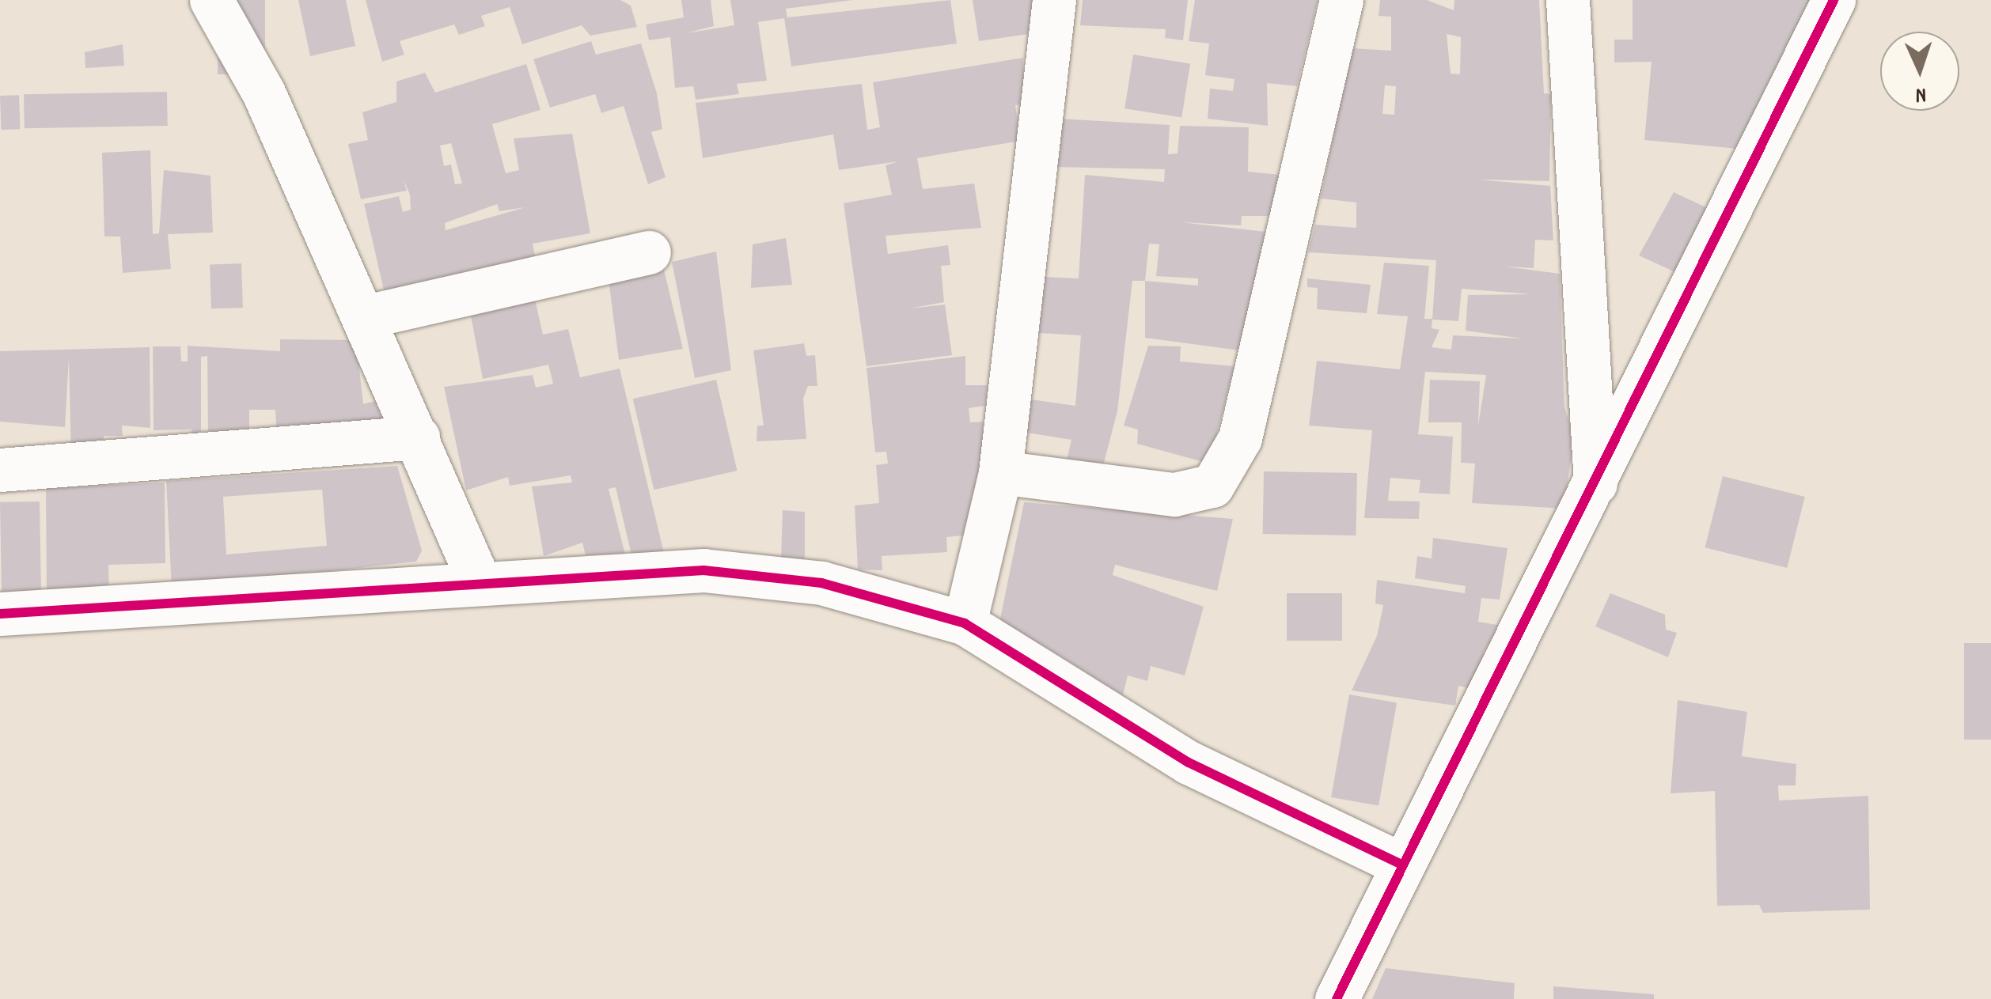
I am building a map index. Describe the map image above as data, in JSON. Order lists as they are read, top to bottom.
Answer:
{
  "north": "bottom"
}
